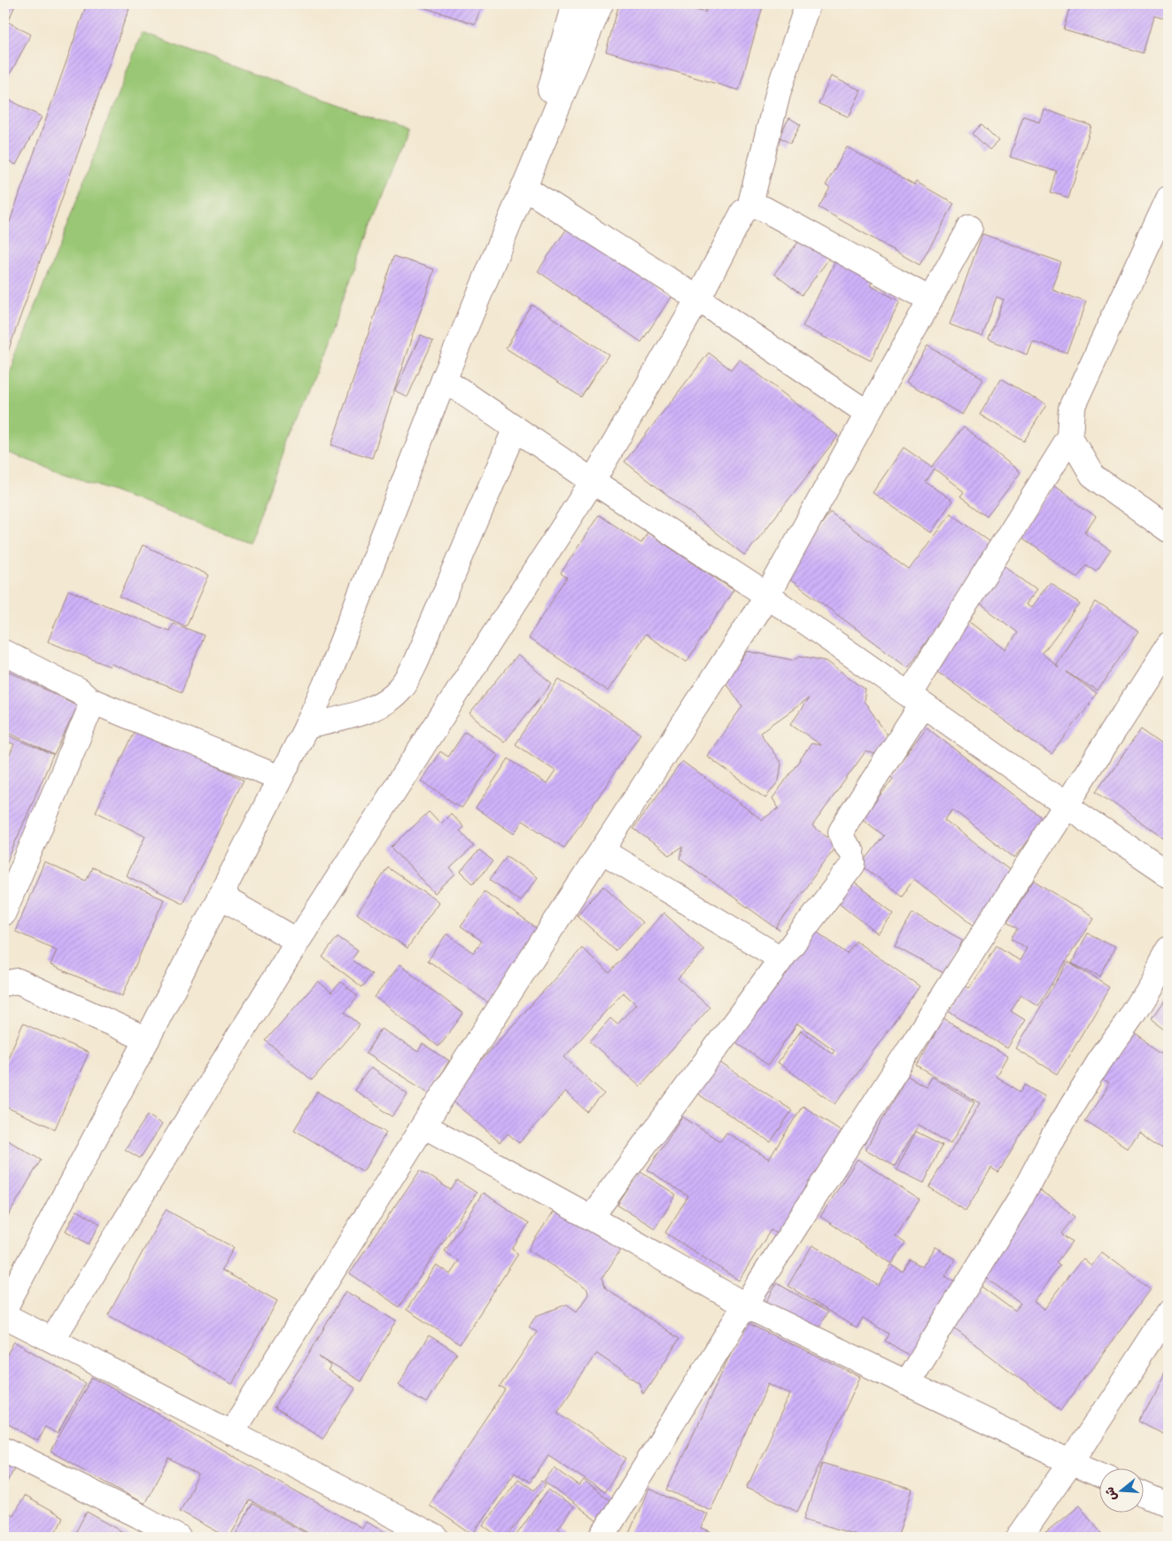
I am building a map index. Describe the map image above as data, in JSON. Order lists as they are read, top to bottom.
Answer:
{
  "north": "left"
}
